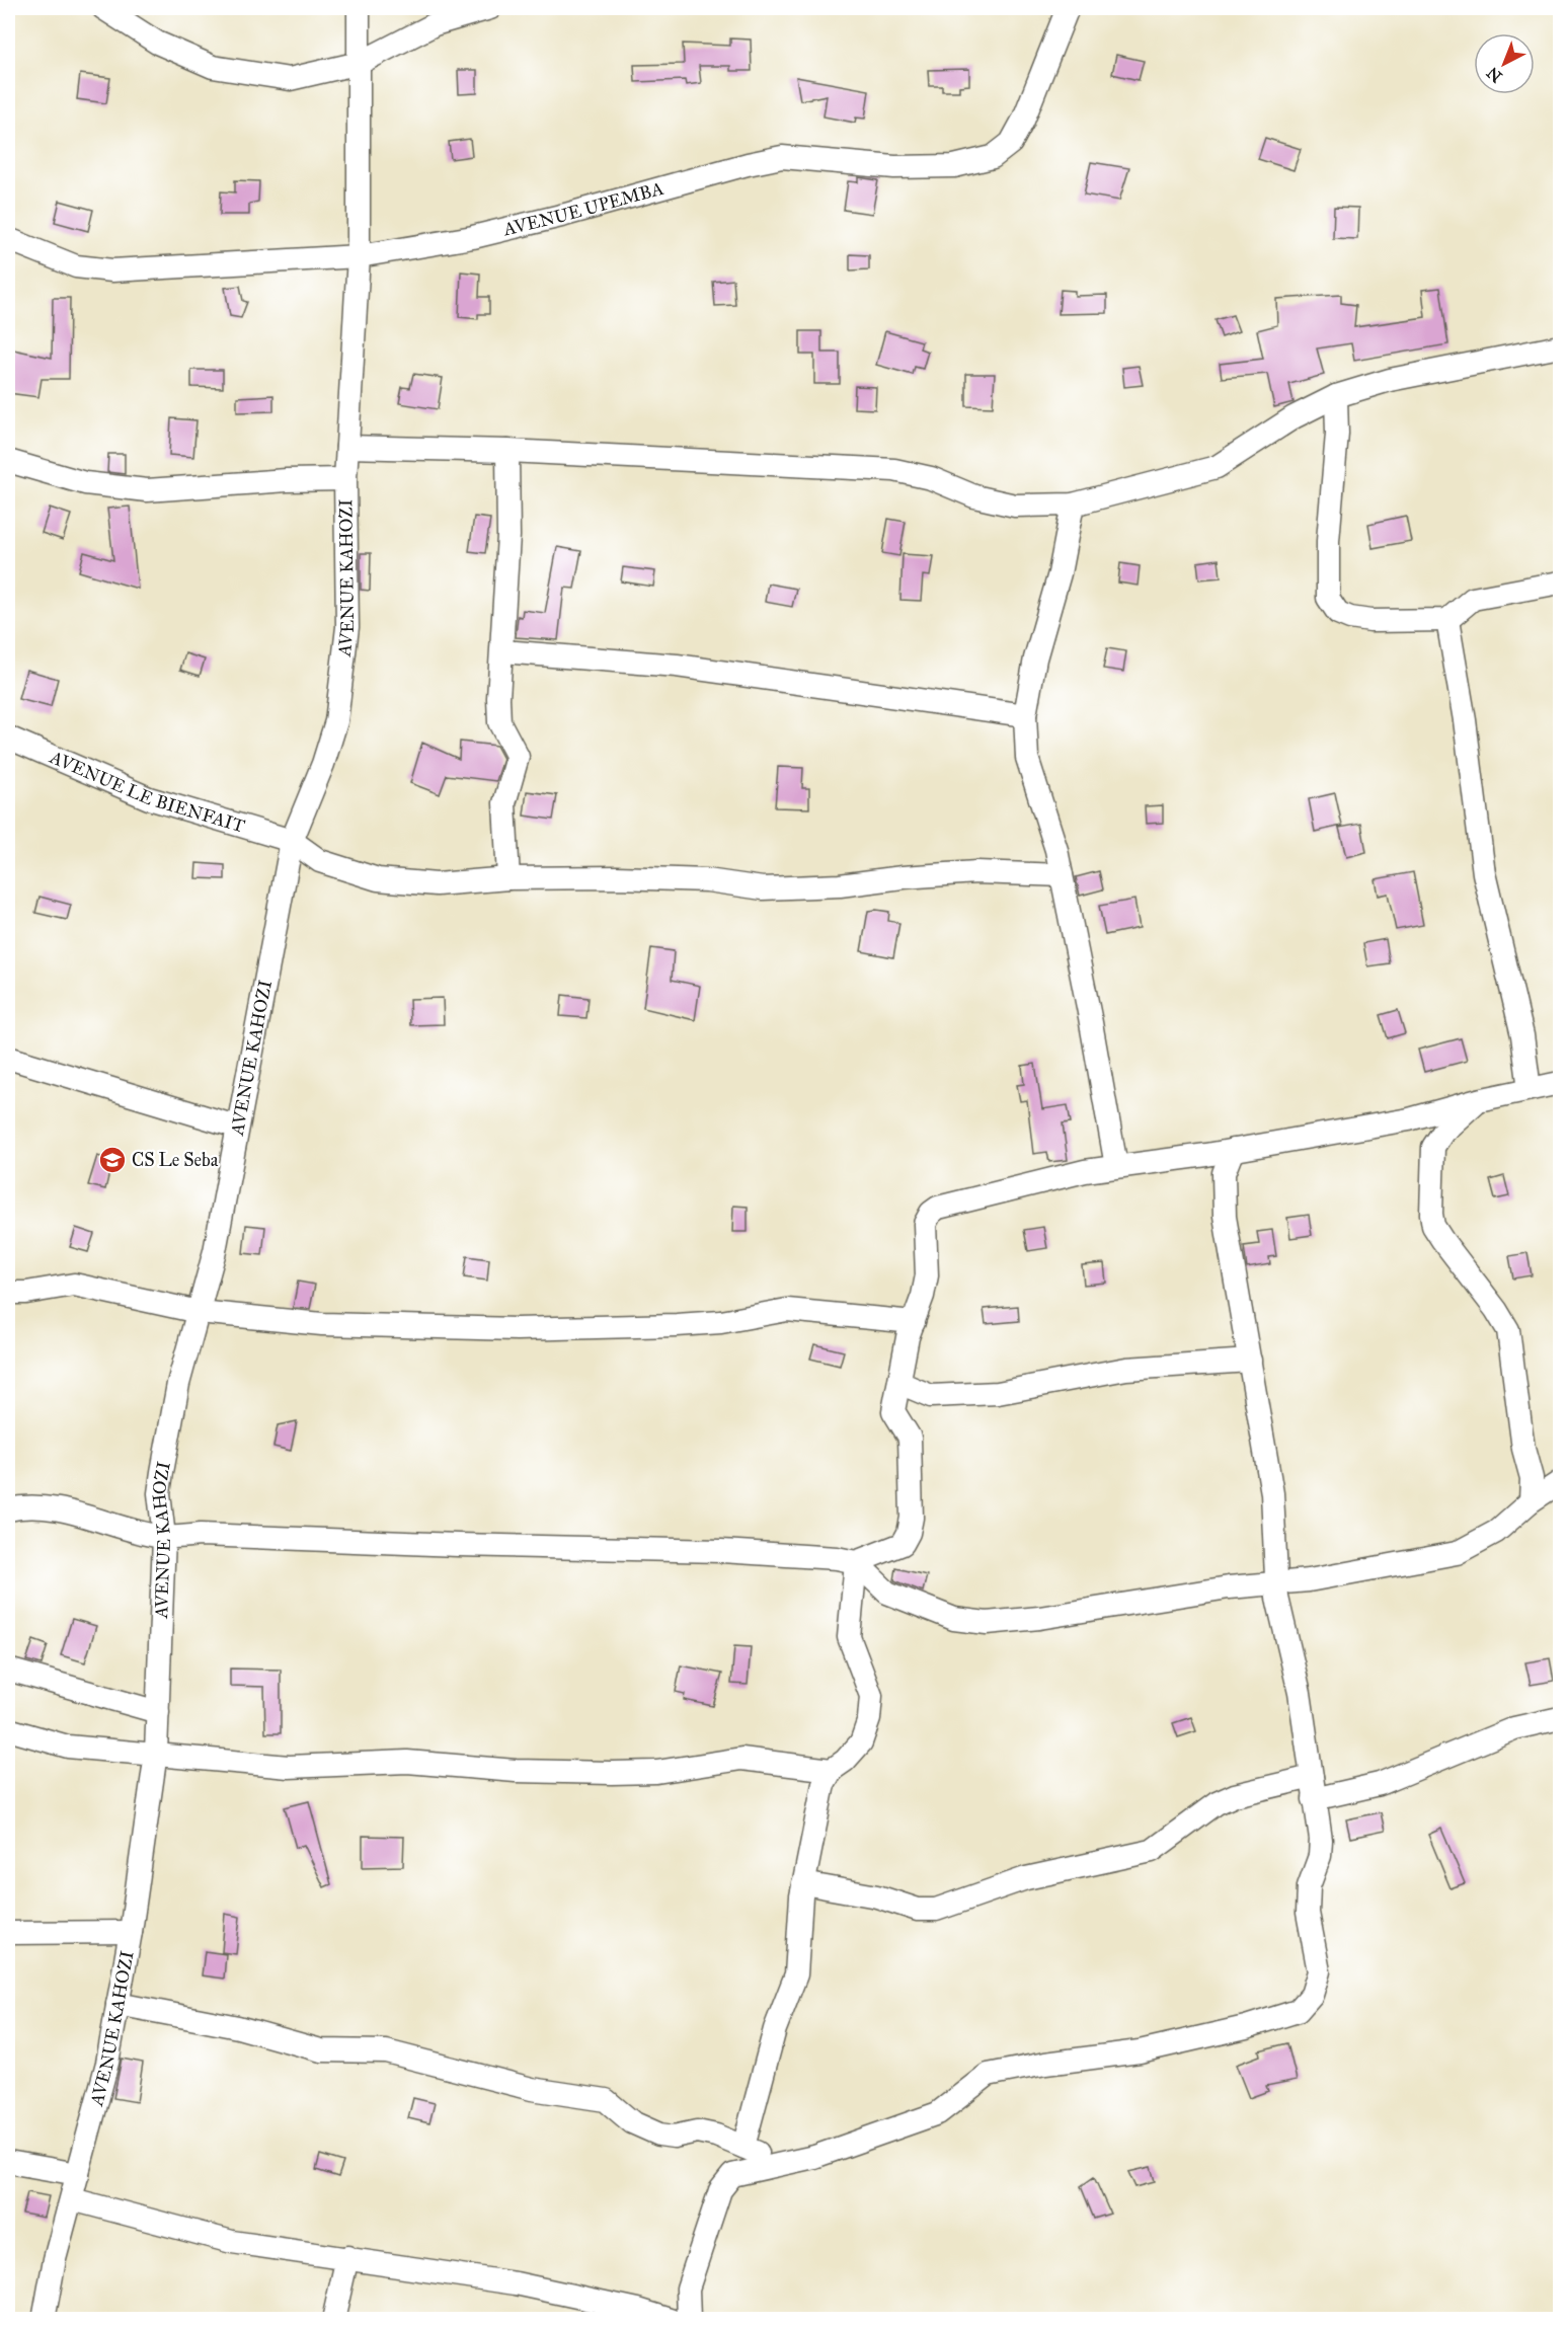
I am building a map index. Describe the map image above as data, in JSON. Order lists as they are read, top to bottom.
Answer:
{
  "streets": {
    "street": ["AVENUE UPEMBA", "AVENUE KAHOZI", "AVENUE LE BIENFAIT"]
  },
  "crossings": [
    ["AVENUE UPEMBA", "AVENUE KAHOZI"],
    ["AVENUE KAHOZI", "AVENUE LE BIENFAIT"]
  ],
  "places": {
    "school or university": ["CS Le Seba"]
  },
  "north": "bottom left"
}
